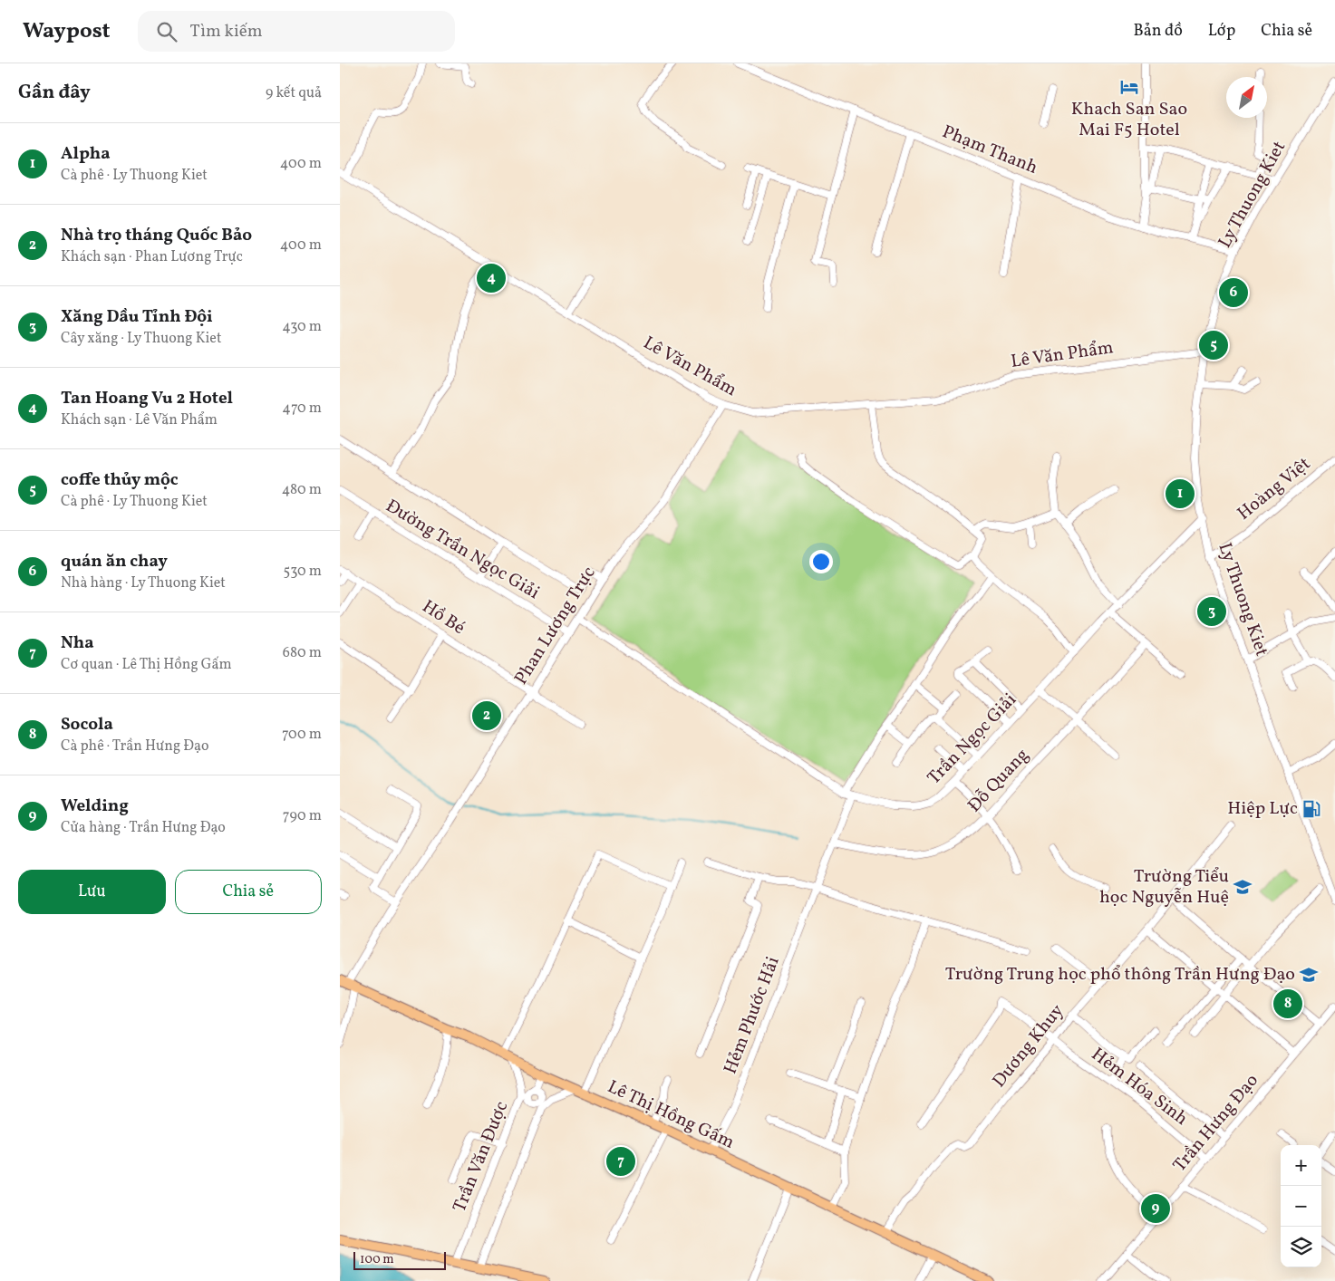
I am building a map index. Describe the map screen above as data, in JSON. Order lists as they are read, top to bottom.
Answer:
{
  "streets": {
    "main road": ["Lê Thị Hồng Gấm"],
    "street": [
      "Phạm Thanh",
      "Ly Thuong Kiet",
      "Lê Văn Phẩm",
      "Hoàng Việt",
      "Đường Trần Ngọc Giải",
      "Hồ Bé",
      "Phan Lương Trực",
      "Trần Ngọc Giải",
      "Đỗ Quang",
      "Hẻm Phước Hải",
      "Dương Khuy",
      "Hẻm Hóa Sinh",
      "Trần Hưng Đạo",
      "Trần Văn Được"
    ]
  },
  "crossings": [
    ["Phạm Thanh", "Ly Thuong Kiet"],
    ["Ly Thuong Kiet", "Lê Văn Phẩm"],
    ["Ly Thuong Kiet", "Hoàng Việt"],
    ["Ly Thuong Kiet", "Trần Ngọc Giải"],
    ["Lê Văn Phẩm", "Phan Lương Trực"],
    ["Đường Trần Ngọc Giải", "Phan Lương Trực"],
    ["Hồ Bé", "Phan Lương Trực"],
    ["Phan Lương Trực", "Trần Ngọc Giải"],
    ["Phan Lương Trực", "Lê Thị Hồng Gấm"],
    ["Trần Ngọc Giải", "Hẻm Phước Hải"],
    ["Đỗ Quang", "Hẻm Phước Hải"],
    ["Hẻm Phước Hải", "Lê Thị Hồng Gấm"],
    ["Dương Khuy", "Hẻm Hóa Sinh"],
    ["Dương Khuy", "Lê Thị Hồng Gấm"],
    ["Hẻm Hóa Sinh", "Trần Hưng Đạo"],
    ["Lê Thị Hồng Gấm", "Trần Văn Được"]
  ],
  "places": {
    "hotel": ["Khach San Sao Mai F5 Hotel"],
    "fuel station": ["Hiệp Lực"],
    "school or university": ["Trường Tiểu học Nguyễn Huệ", "Trường Trung học phổ thông Trần Hưng Đạo"]
  },
  "scale_bar": "100 m",
  "north": "top right",
  "page": {
    "header": "Waypost",
    "search": "Tìm kiếm",
    "nav": ["Bản đồ", "Lớp", "Chia sẻ"],
    "heading": ["Gần đây", "9 kết quả"],
    "list": [
      {
        "mark": "1",
        "name": "Alpha",
        "note": "Cà phê · Ly Thuong Kiet",
        "value": "400 m"
      },
      {
        "mark": "2",
        "name": "Nhà trọ tháng Quốc Bảo",
        "note": "Khách sạn · Phan Lương Trực",
        "value": "400 m"
      },
      {
        "mark": "3",
        "name": "Xăng Dầu Tỉnh Đội",
        "note": "Cây xăng · Ly Thuong Kiet",
        "value": "430 m"
      },
      {
        "mark": "4",
        "name": "Tan Hoang Vu 2 Hotel",
        "note": "Khách sạn · Lê Văn Phẩm",
        "value": "470 m"
      },
      {
        "mark": "5",
        "name": "coffe thủy mộc",
        "note": "Cà phê · Ly Thuong Kiet",
        "value": "480 m"
      },
      {
        "mark": "6",
        "name": "quán ăn chay",
        "note": "Nhà hàng · Ly Thuong Kiet",
        "value": "530 m"
      },
      {
        "mark": "7",
        "name": "Nha",
        "note": "Cơ quan · Lê Thị Hồng Gấm",
        "value": "680 m"
      },
      {
        "mark": "8",
        "name": "Socola",
        "note": "Cà phê · Trần Hưng Đạo",
        "value": "700 m"
      },
      {
        "mark": "9",
        "name": "Welding",
        "note": "Cửa hàng · Trần Hưng Đạo",
        "value": "790 m"
      }
    ],
    "pins": [
      "4",
      "6",
      "5",
      "1",
      "3",
      "2",
      "8",
      "7",
      "9"
    ],
    "buttons": ["Lưu", "Chia sẻ"],
    "map_buttons": ["+", "−"],
    "scale": "100 m"
  }
}
